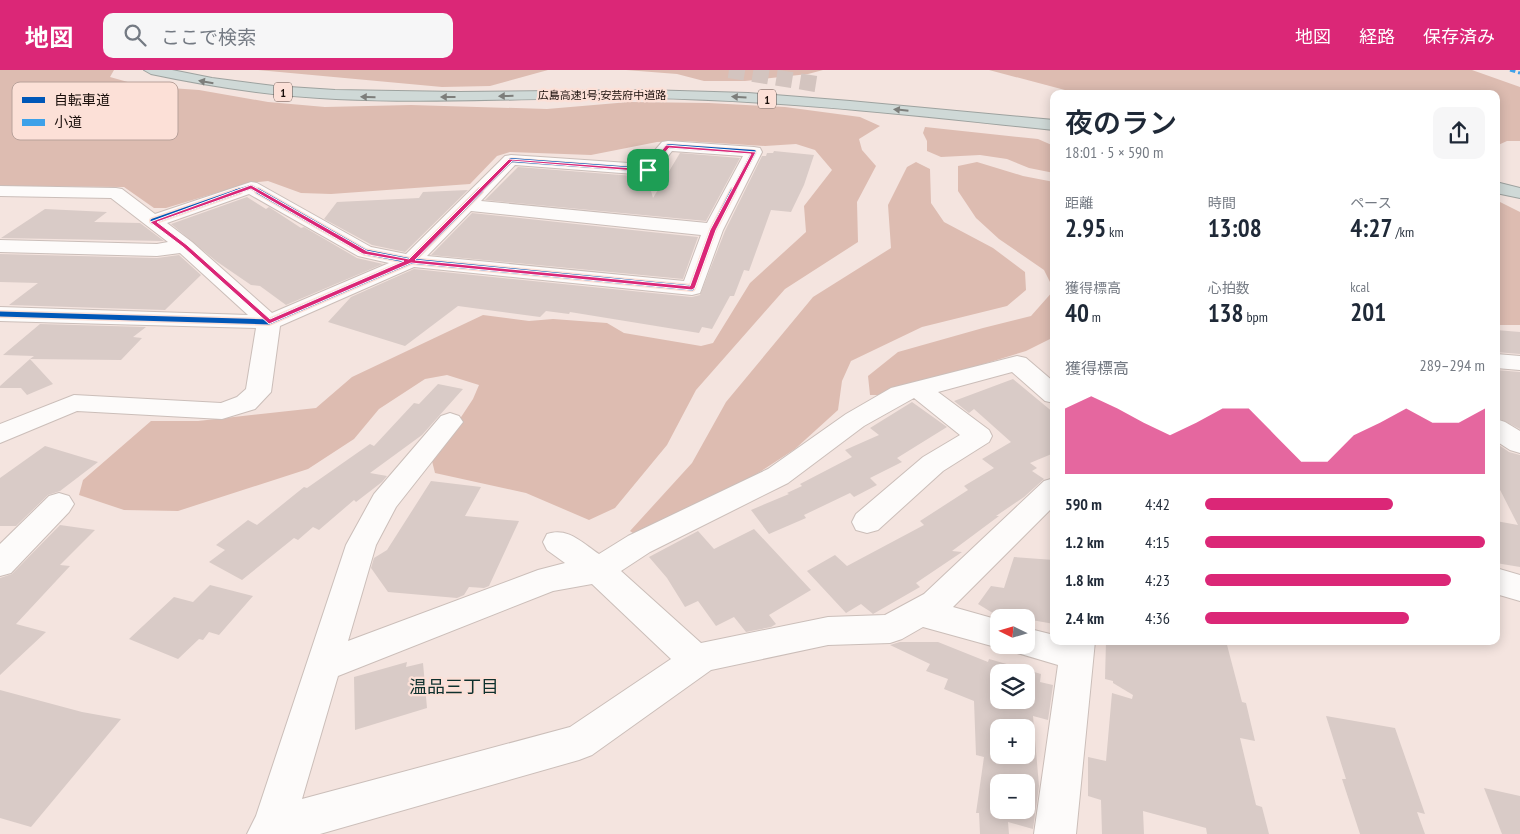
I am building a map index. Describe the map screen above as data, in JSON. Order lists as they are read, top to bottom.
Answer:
{
  "streets": {
    "highway": ["1", "広島高速1号;安芸府中道路"]
  },
  "one_way": ["広島高速1号;安芸府中道路"],
  "districts": ["温品三丁目"],
  "legend": ["自転車道", "小道"],
  "north": "left",
  "page": {
    "header": "地図",
    "search": "ここで検索",
    "nav": ["地図", "経路", "保存済み"],
    "heading": ["夜のラン", "18:01 · 5 × 590 m"],
    "stats": [
      ["距離", "2.95 km"],
      ["時間", "13:08"],
      ["ペース", "4:27 /km"],
      ["獲得標高", "40 m"],
      ["心拍数", "138 bpm"],
      ["kcal", "201"]
    ],
    "chart": ["獲得標高", "289–294 m"],
    "list": [
      {
        "name": "590 m",
        "note": "4:42"
      },
      {
        "name": "1.2 km",
        "note": "4:15"
      },
      {
        "name": "1.8 km",
        "note": "4:23"
      },
      {
        "name": "2.4 km",
        "note": "4:36"
      }
    ],
    "map_buttons": ["+", "−"]
  }
}
